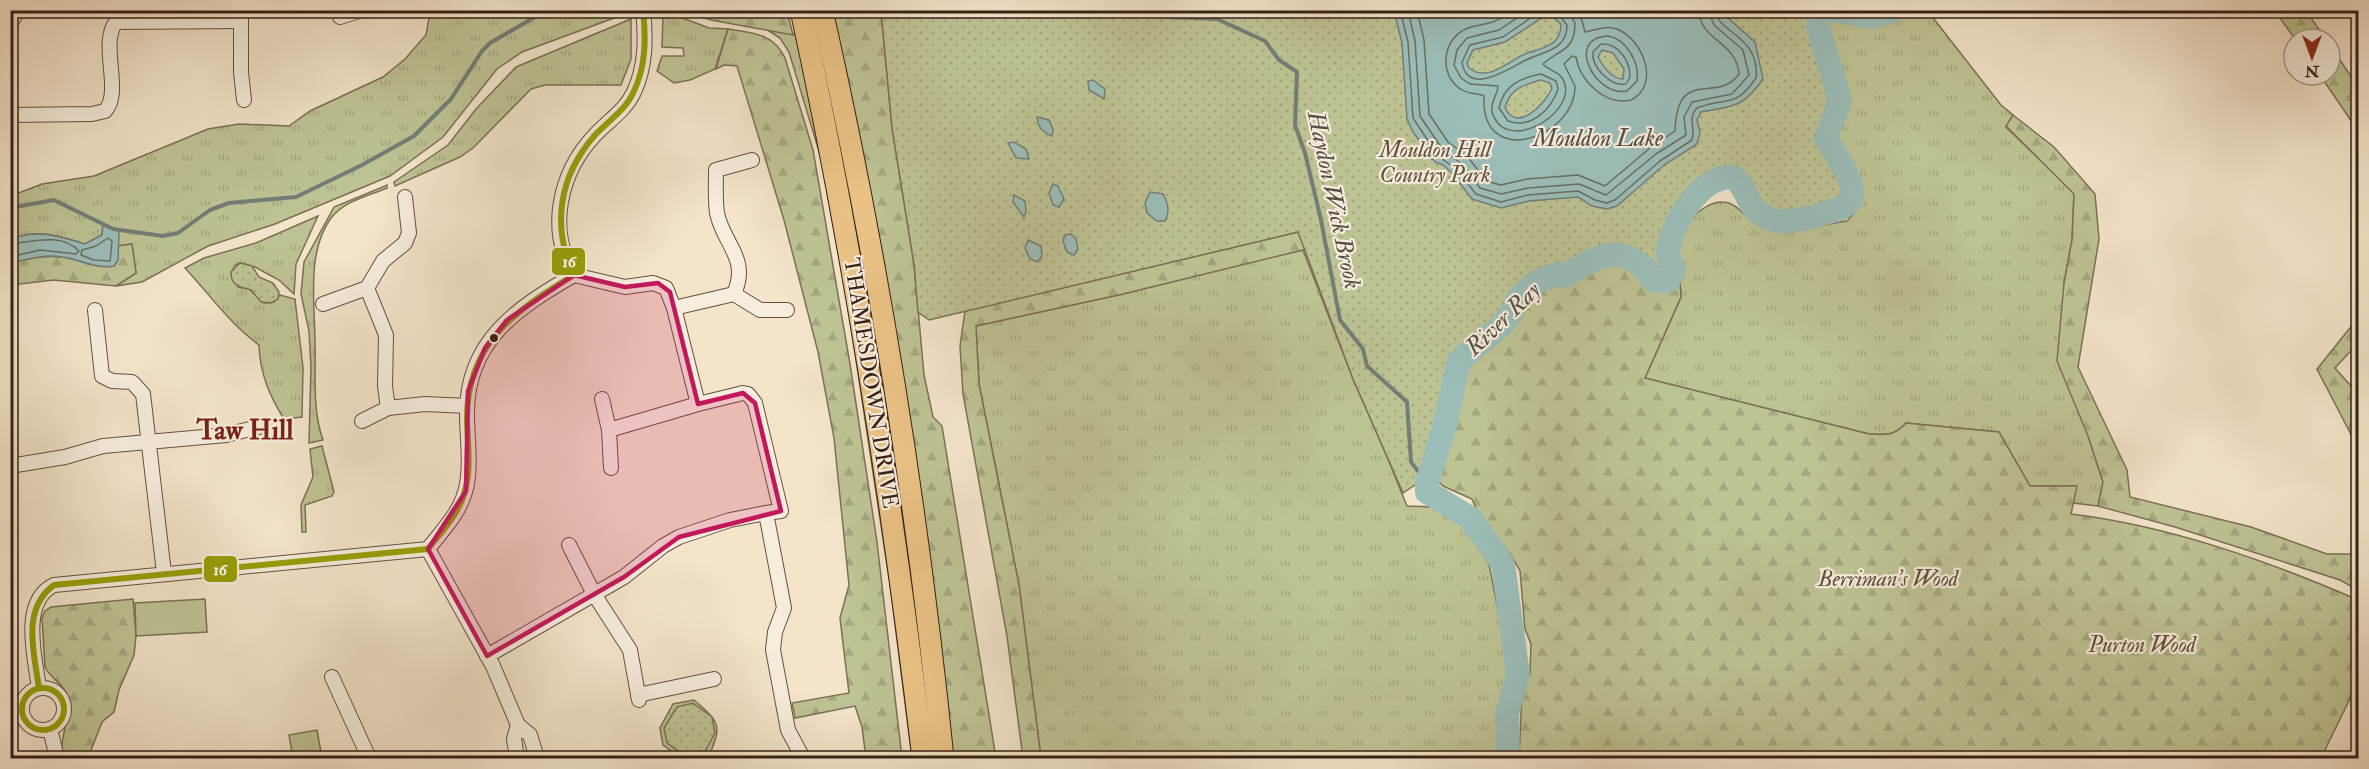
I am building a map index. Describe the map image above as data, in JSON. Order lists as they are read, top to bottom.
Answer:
{
  "streets": {
    "main road": ["THAMESDOWN DRIVE"]
  },
  "districts": ["Taw Hill"],
  "water": ["Mouldon Lake", "Haydon Wick Brook", "River Ray"],
  "parks": ["Mouldon Hill Country Park", "Berriman's Wood", "Purton Wood"],
  "lines": ["transit line 16"],
  "north": "bottom"
}
